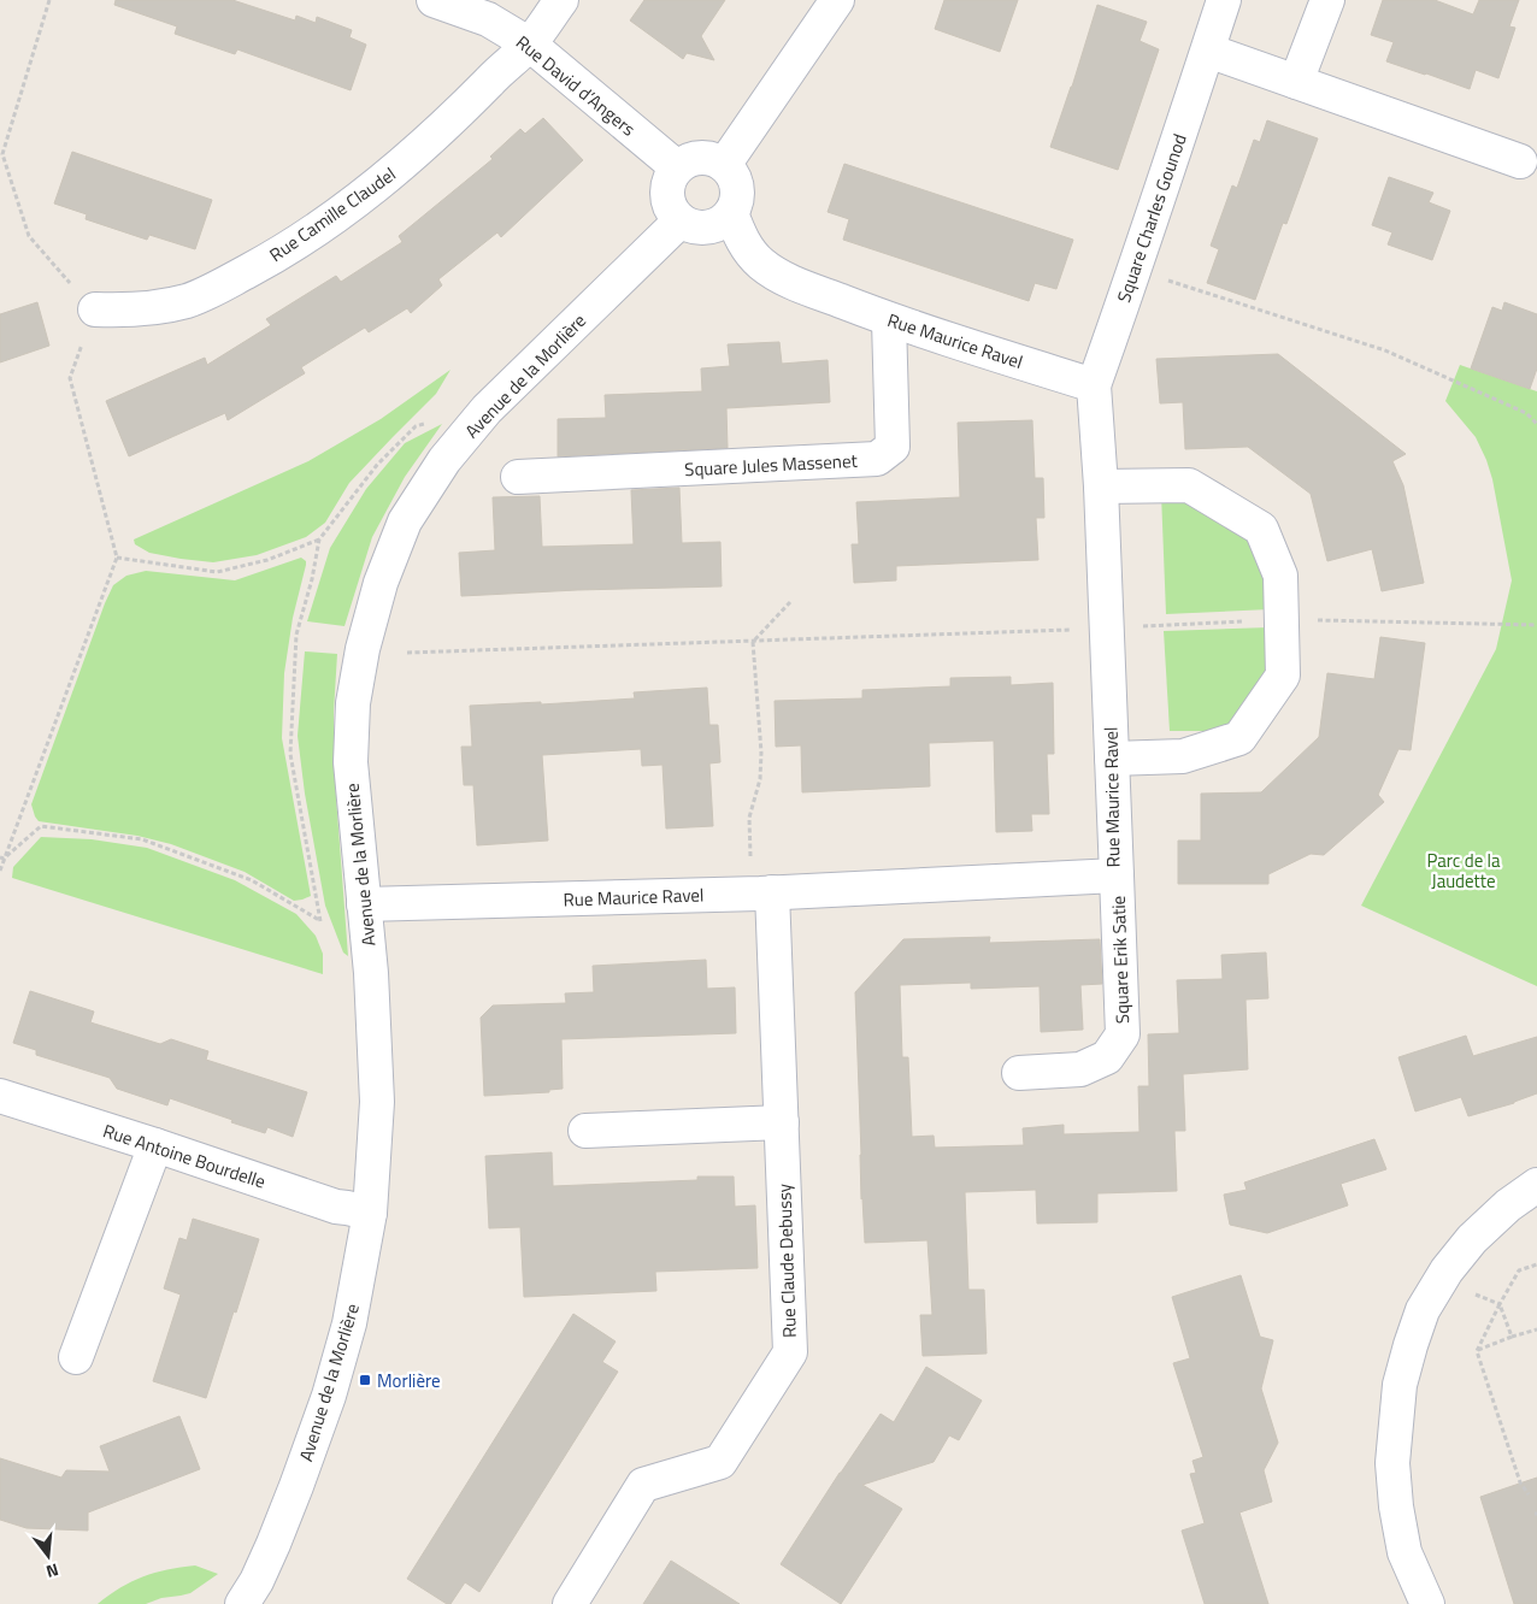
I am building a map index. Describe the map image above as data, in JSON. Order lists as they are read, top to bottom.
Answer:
{
  "streets": {
    "street": [
      "Rue David d’Angers",
      "Rue Camille Claudel",
      "Square Charles Gounod",
      "Rue Maurice Ravel",
      "Avenue de la Morlière",
      "Square Jules Massenet",
      "Square Erik Satie",
      "Rue Antoine Bourdelle",
      "Rue Claude Debussy"
    ]
  },
  "crossings": [
    ["Rue David d’Angers", "Rue Camille Claudel"],
    ["Rue David d’Angers", "Rue Maurice Ravel"],
    ["Rue David d’Angers", "Avenue de la Morlière"],
    ["Square Charles Gounod", "Rue Maurice Ravel"],
    ["Rue Maurice Ravel", "Avenue de la Morlière"],
    ["Rue Maurice Ravel", "Square Jules Massenet"],
    ["Rue Maurice Ravel", "Square Erik Satie"],
    ["Rue Maurice Ravel", "Rue Claude Debussy"],
    ["Avenue de la Morlière", "Rue Antoine Bourdelle"]
  ],
  "parks": ["Parc de la Jaudette"],
  "places": {
    "transit": ["Morlière"]
  },
  "north": "bottom"
}
